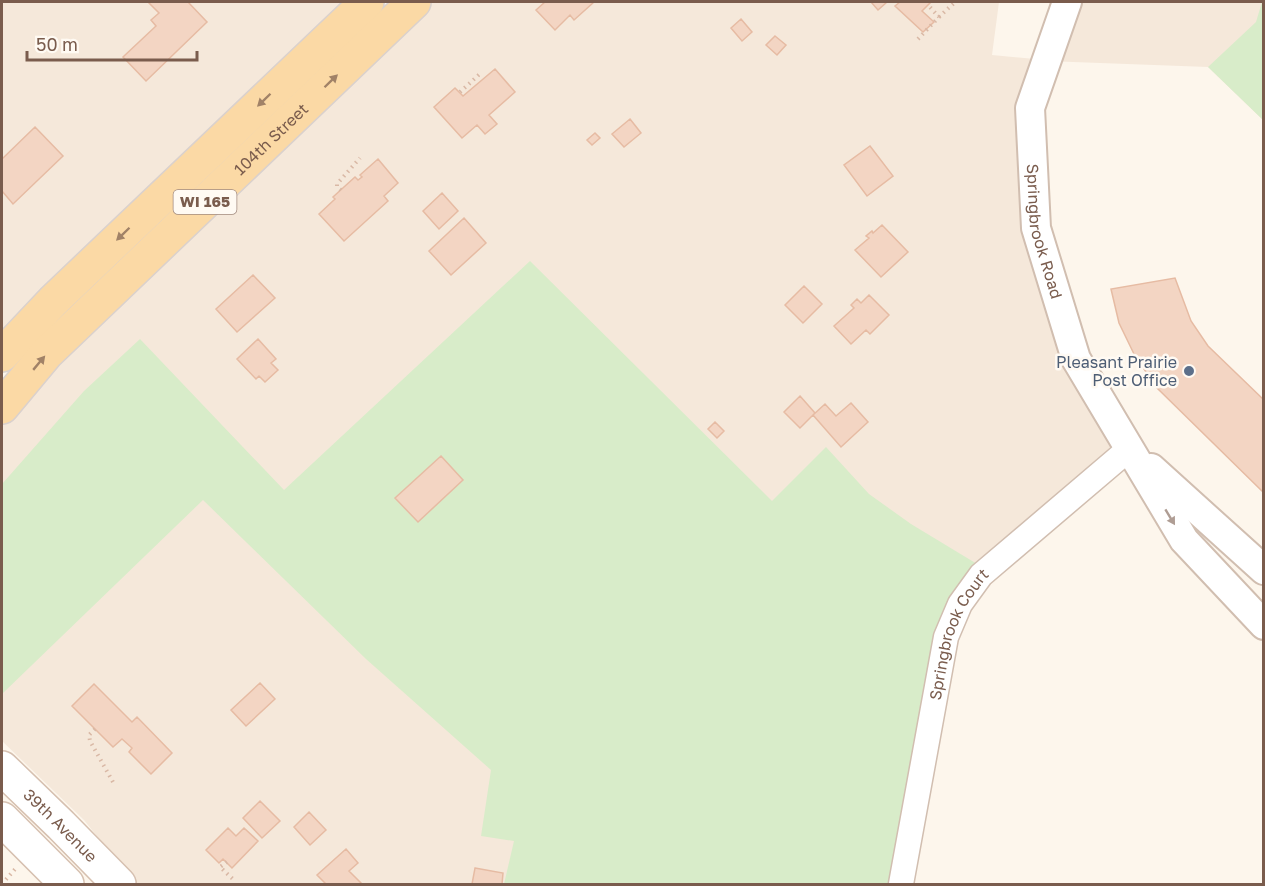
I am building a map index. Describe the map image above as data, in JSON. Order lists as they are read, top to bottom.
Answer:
{
  "streets": {
    "main road": ["104th Street", "WI 165", "39th Avenue"],
    "street": ["Springbrook Road", "Springbrook Court"]
  },
  "crossings": [
    ["Springbrook Road", "Springbrook Court"]
  ],
  "places": ["Pleasant Prairie Post Office"],
  "scale_bar": "50 m"
}
